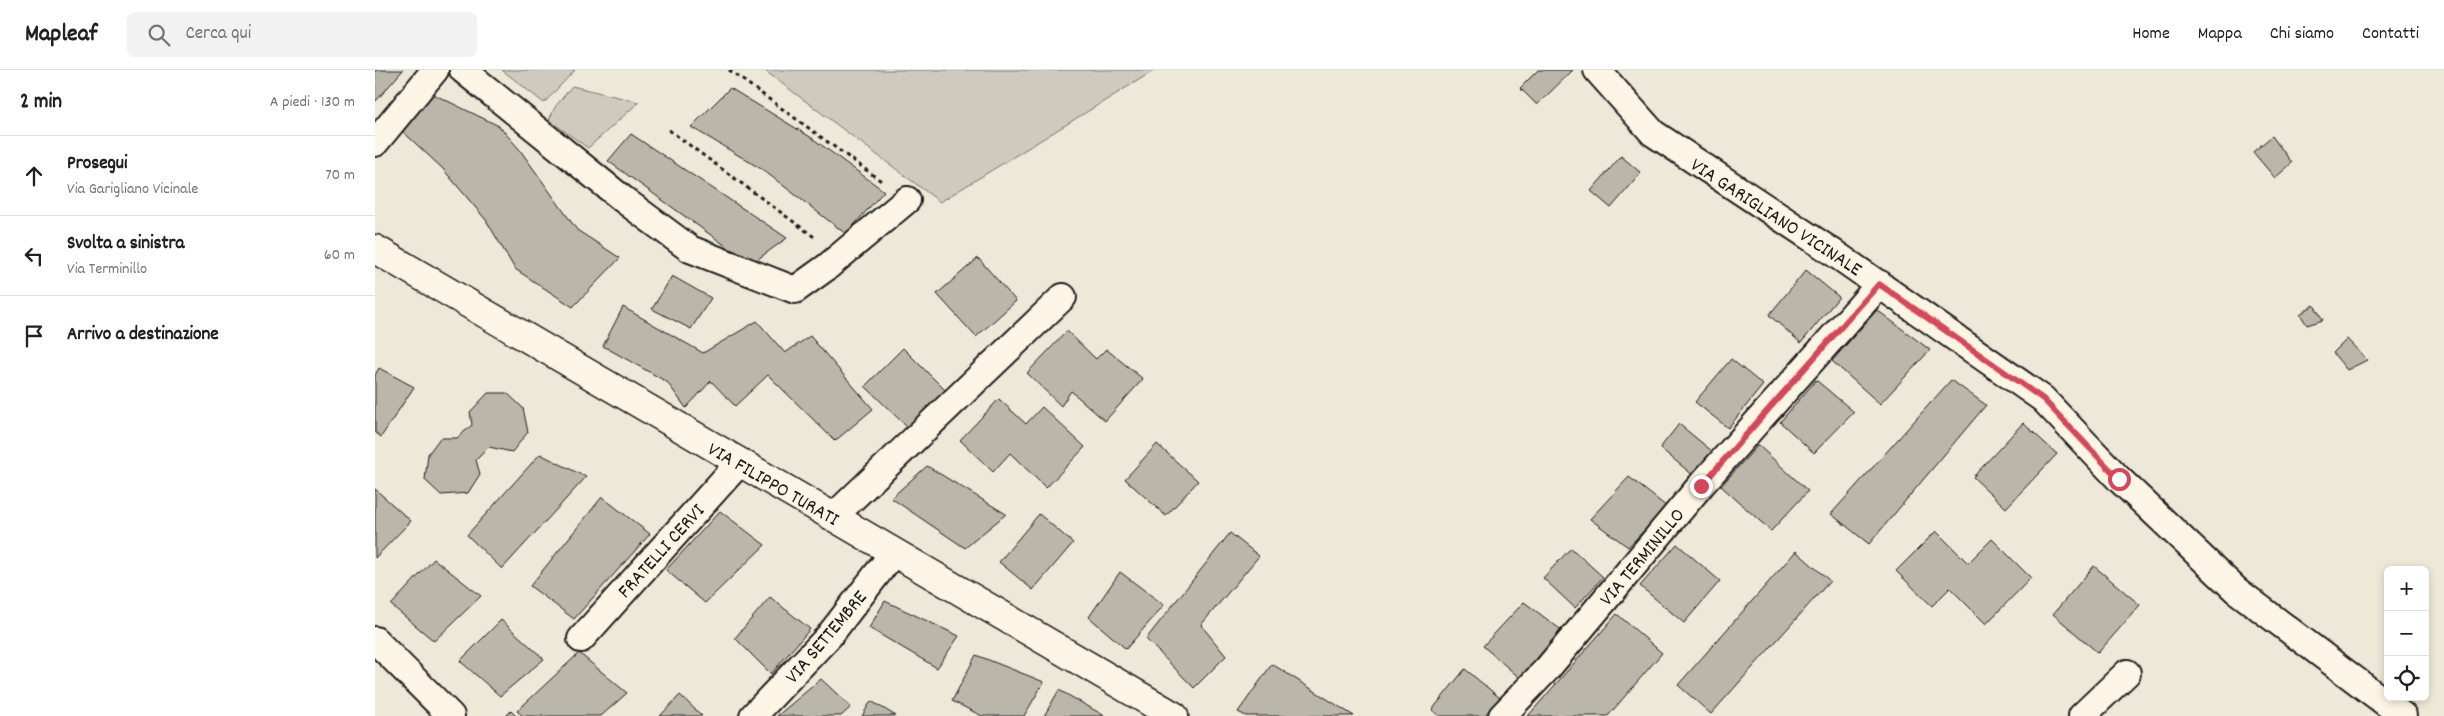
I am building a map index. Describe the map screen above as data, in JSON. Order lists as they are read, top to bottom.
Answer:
{
  "streets": {
    "main road": ["VIA FILIPPO TURATI"],
    "street": [
      "VIA GARIGLIANO VICINALE",
      "FRATELLI CERVI",
      "VIA TERMINILLO",
      "VIA SETTEMBRE"
    ]
  },
  "crossings": [
    ["VIA GARIGLIANO VICINALE", "VIA TERMINILLO"],
    ["VIA FILIPPO TURATI", "FRATELLI CERVI"],
    ["VIA FILIPPO TURATI", "VIA SETTEMBRE"]
  ],
  "page": {
    "header": "Mapleaf",
    "search": "Cerca qui",
    "nav": [
      "Home",
      "Mappa",
      "Chi siamo",
      "Contatti"
    ],
    "heading": ["2 min", "A piedi · 130 m"],
    "list": [
      ["Prosegui", "Via Garigliano Vicinale", "70 m"],
      ["Svolta a sinistra", "Via Terminillo", "60 m"],
      "Arrivo a destinazione"
    ],
    "map_buttons": ["+", "−"]
  }
}
